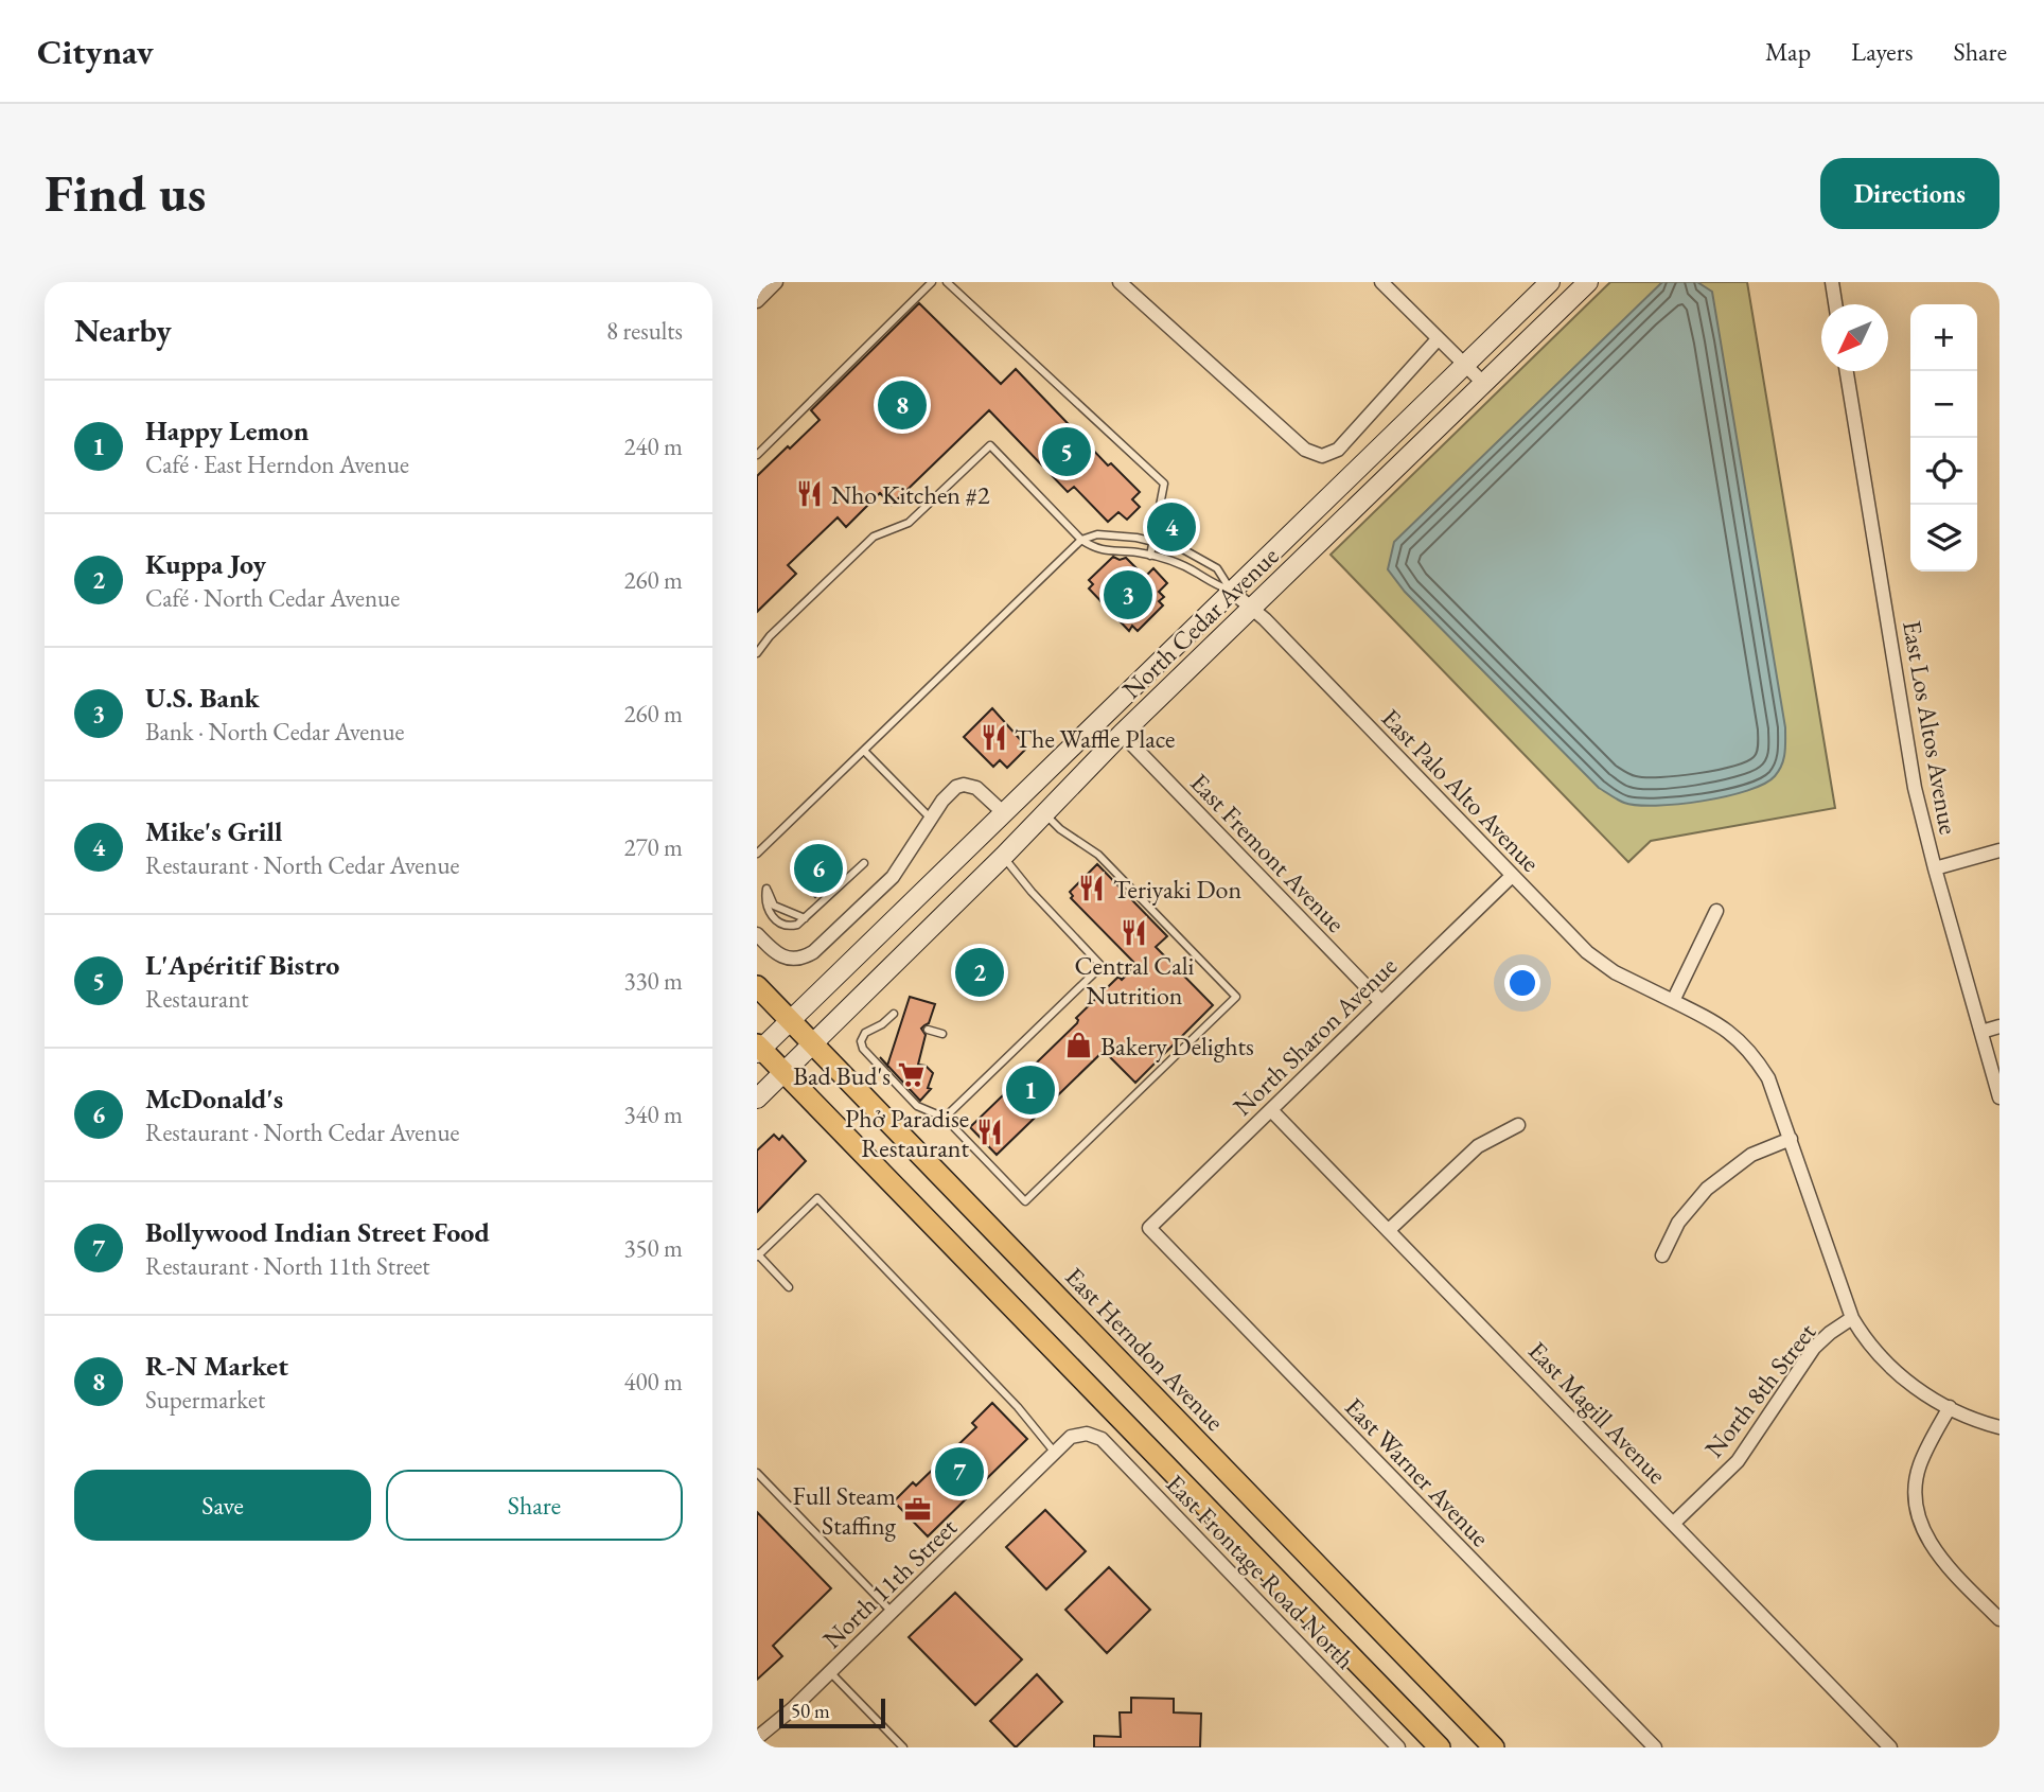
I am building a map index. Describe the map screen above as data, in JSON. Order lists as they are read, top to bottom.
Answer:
{
  "streets": {
    "main road": ["North Cedar Avenue", "East Herndon Avenue"],
    "street": [
      "East Los Altos Avenue",
      "East Palo Alto Avenue",
      "East Fremont Avenue",
      "North Sharon Avenue",
      "North 8th Street",
      "East Magill Avenue",
      "East Warner Avenue",
      "East Frontage Road North",
      "North 11th Street"
    ]
  },
  "crossings": [
    ["North Cedar Avenue", "East Palo Alto Avenue"],
    ["North Cedar Avenue", "East Fremont Avenue"],
    ["North Cedar Avenue", "East Herndon Avenue"],
    ["East Palo Alto Avenue", "North Sharon Avenue"],
    ["East Palo Alto Avenue", "North 8th Street"],
    ["East Fremont Avenue", "North Sharon Avenue"],
    ["North Sharon Avenue", "East Magill Avenue"],
    ["North Sharon Avenue", "East Warner Avenue"],
    ["North 8th Street", "East Magill Avenue"],
    ["East Frontage Road North", "North 11th Street"]
  ],
  "places": {
    "restaurant": [
      "Nho Kitchen #2",
      "The Waffle Place",
      "Teriyaki Don",
      "Central Cali Nutrition",
      "Phở Paradise Restaurant"
    ],
    "shop": ["Bakery Delights"],
    "supermarket": ["Bad Bud's"],
    "office": ["Full Steam Staffing"]
  },
  "scale_bar": "50 m",
  "north": "bottom left",
  "page": {
    "header": "Citynav",
    "nav": ["Map", "Layers", "Share"],
    "buttons": [
      "Directions",
      ["Save", "Share"]
    ],
    "title": "Find us",
    "heading": ["Nearby", "8 results"],
    "map_buttons": ["+", "−"],
    "pins": [
      "8",
      "5",
      "4",
      "3",
      "6",
      "2",
      "1",
      "7"
    ],
    "list": [
      {
        "mark": "1",
        "name": "Happy Lemon",
        "note": "Café · East Herndon Avenue",
        "value": "240 m"
      },
      {
        "mark": "2",
        "name": "Kuppa Joy",
        "note": "Café · North Cedar Avenue",
        "value": "260 m"
      },
      {
        "mark": "3",
        "name": "U.S. Bank",
        "note": "Bank · North Cedar Avenue",
        "value": "260 m"
      },
      {
        "mark": "4",
        "name": "Mike's Grill",
        "note": "Restaurant · North Cedar Avenue",
        "value": "270 m"
      },
      {
        "mark": "5",
        "name": "L'Apéritif Bistro",
        "note": "Restaurant",
        "value": "330 m"
      },
      {
        "mark": "6",
        "name": "McDonald's",
        "note": "Restaurant · North Cedar Avenue",
        "value": "340 m"
      },
      {
        "mark": "7",
        "name": "Bollywood Indian Street Food",
        "note": "Restaurant · North 11th Street",
        "value": "350 m"
      },
      {
        "mark": "8",
        "name": "R-N Market",
        "note": "Supermarket",
        "value": "400 m"
      }
    ],
    "scale": "50 m"
  }
}
